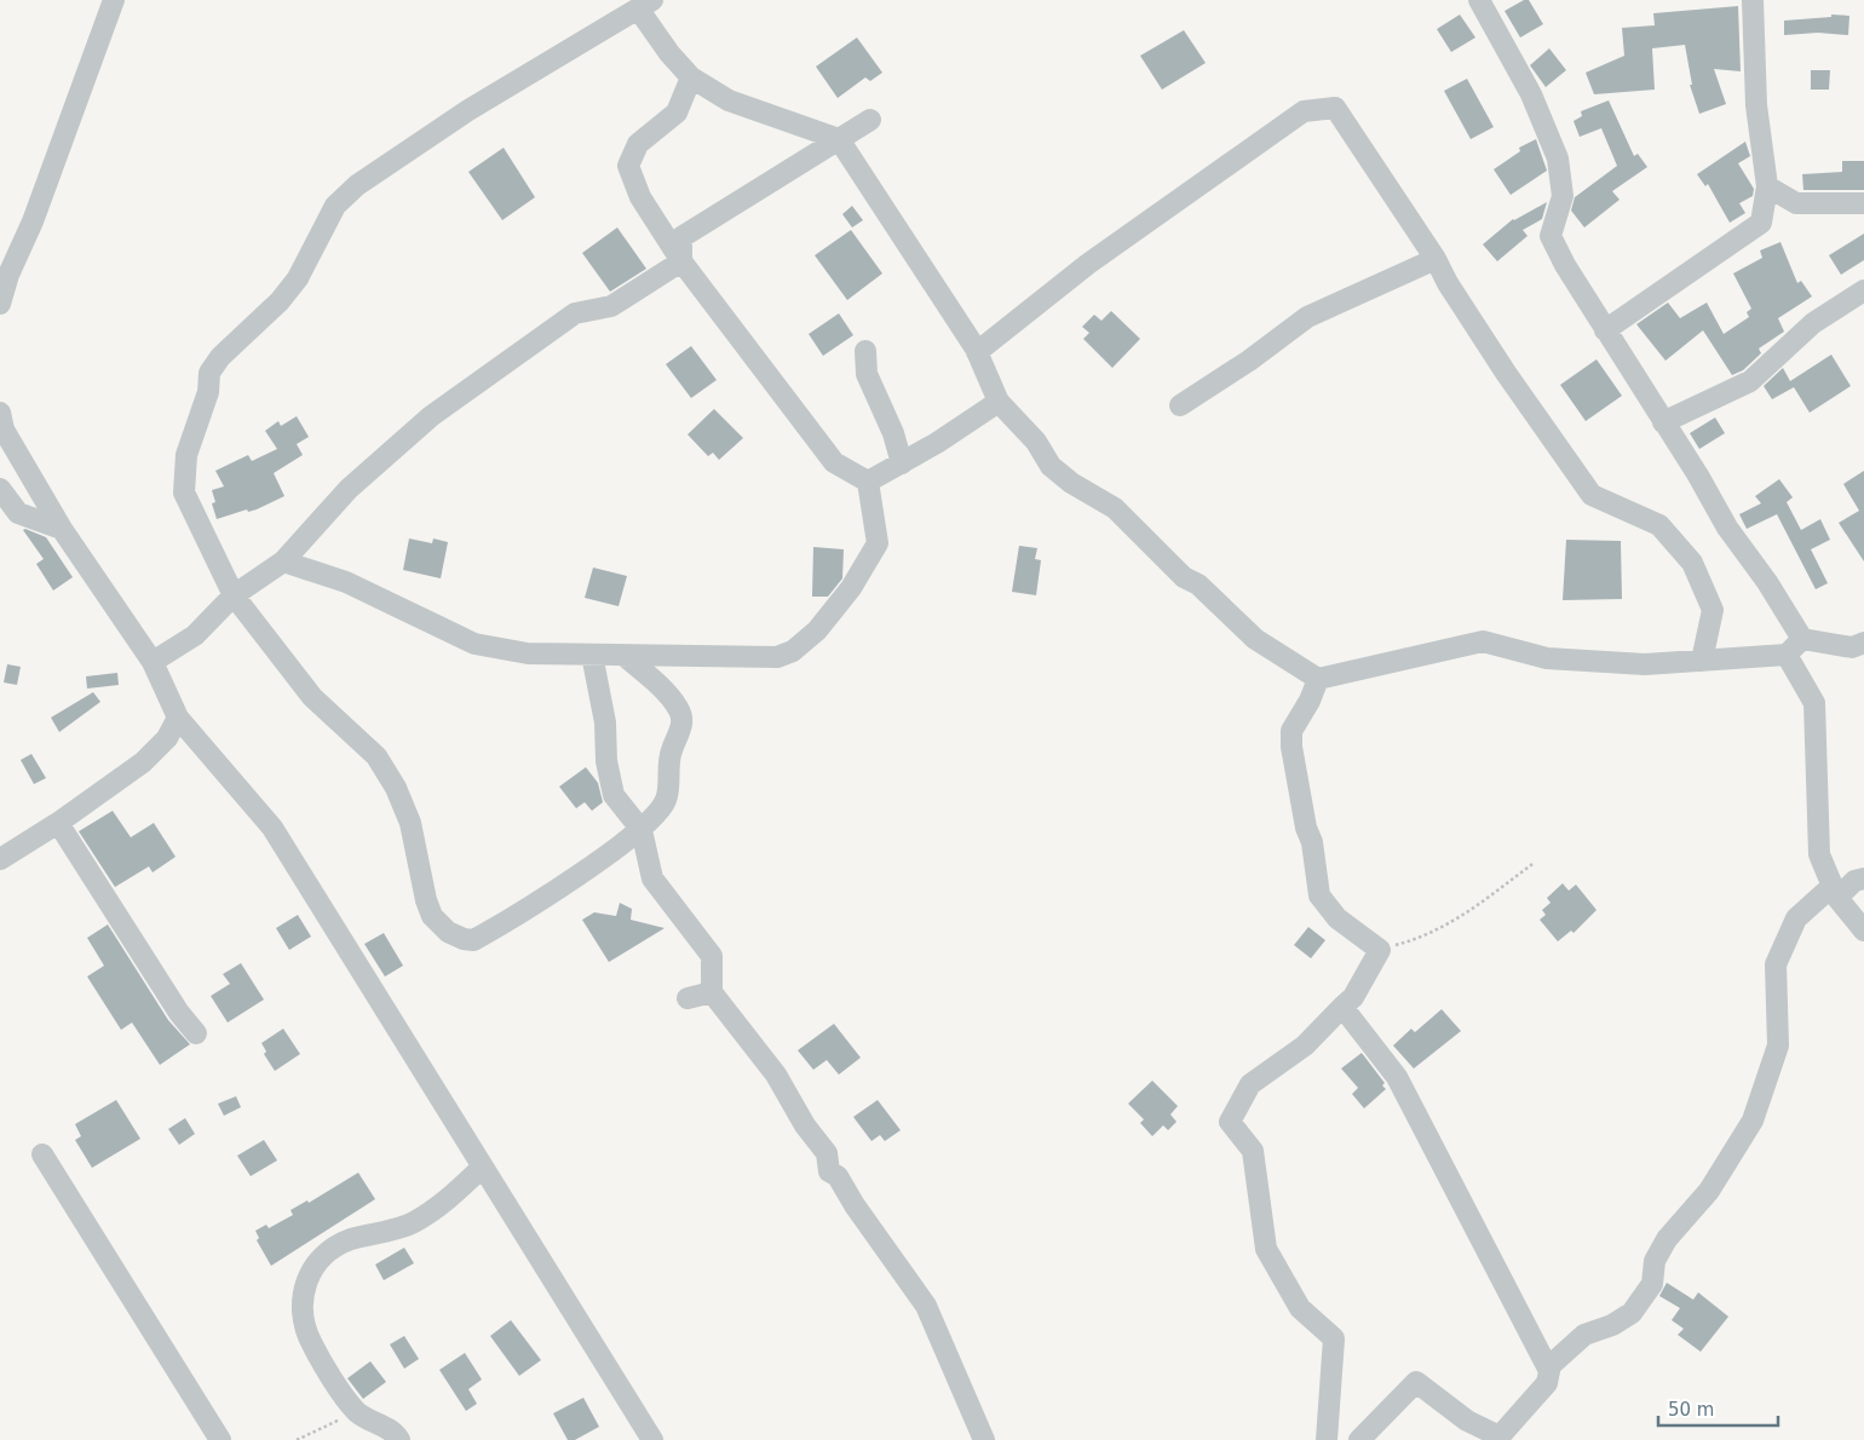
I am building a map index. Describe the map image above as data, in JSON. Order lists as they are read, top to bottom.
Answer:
{
  "scale_bar": "50 m"
}
